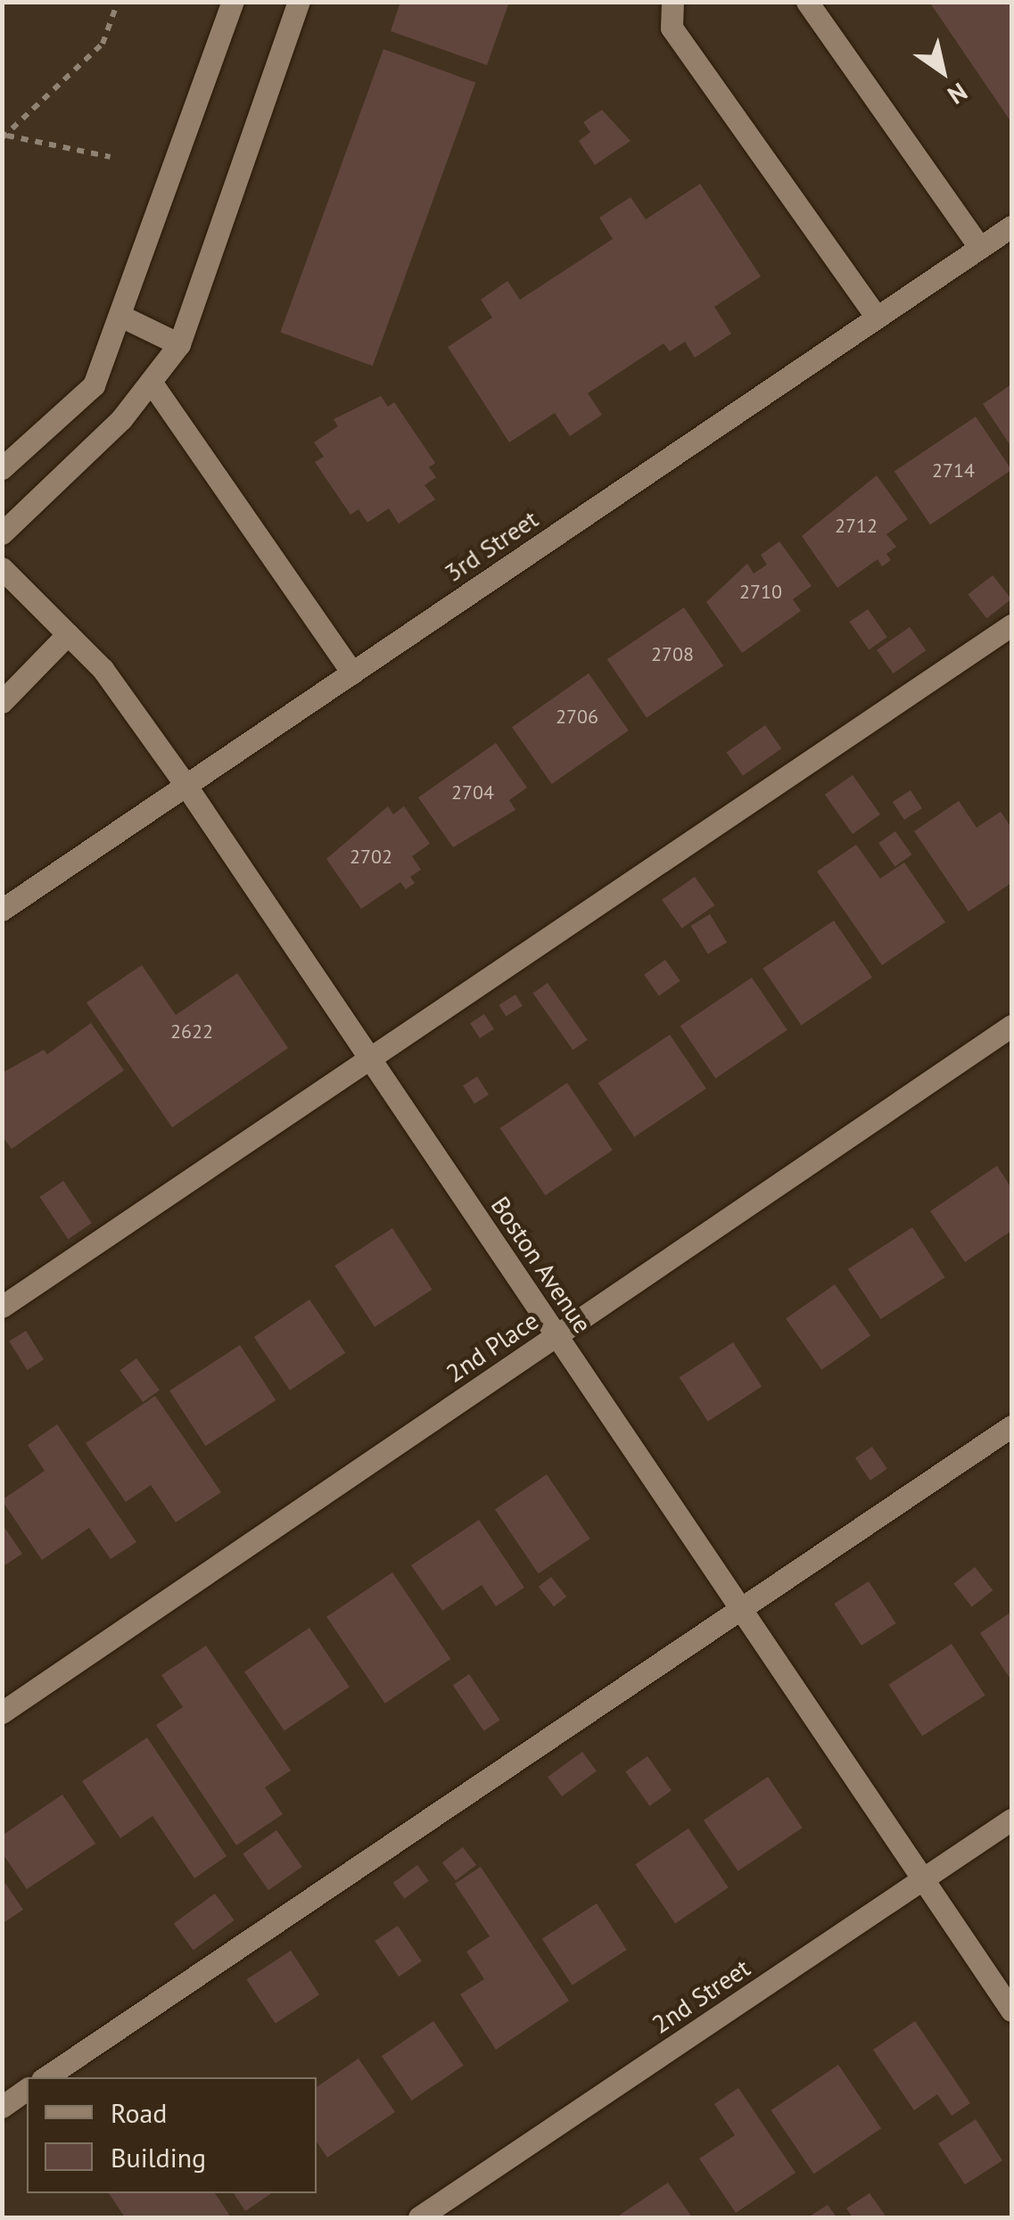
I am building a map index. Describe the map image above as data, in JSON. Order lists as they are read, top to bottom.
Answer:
{
  "streets": {
    "street": [
      "3rd Street",
      "Boston Avenue",
      "2nd Place",
      "2nd Street"
    ]
  },
  "crossings": [
    ["3rd Street", "Boston Avenue"],
    ["Boston Avenue", "2nd Place"],
    ["Boston Avenue", "2nd Street"]
  ],
  "house_numbers": [
    "2714",
    "2712",
    "2710",
    "2708",
    "2706",
    "2704",
    "2702",
    "2622"
  ],
  "legend": ["Road", "Building"],
  "north": "bottom right"
}
